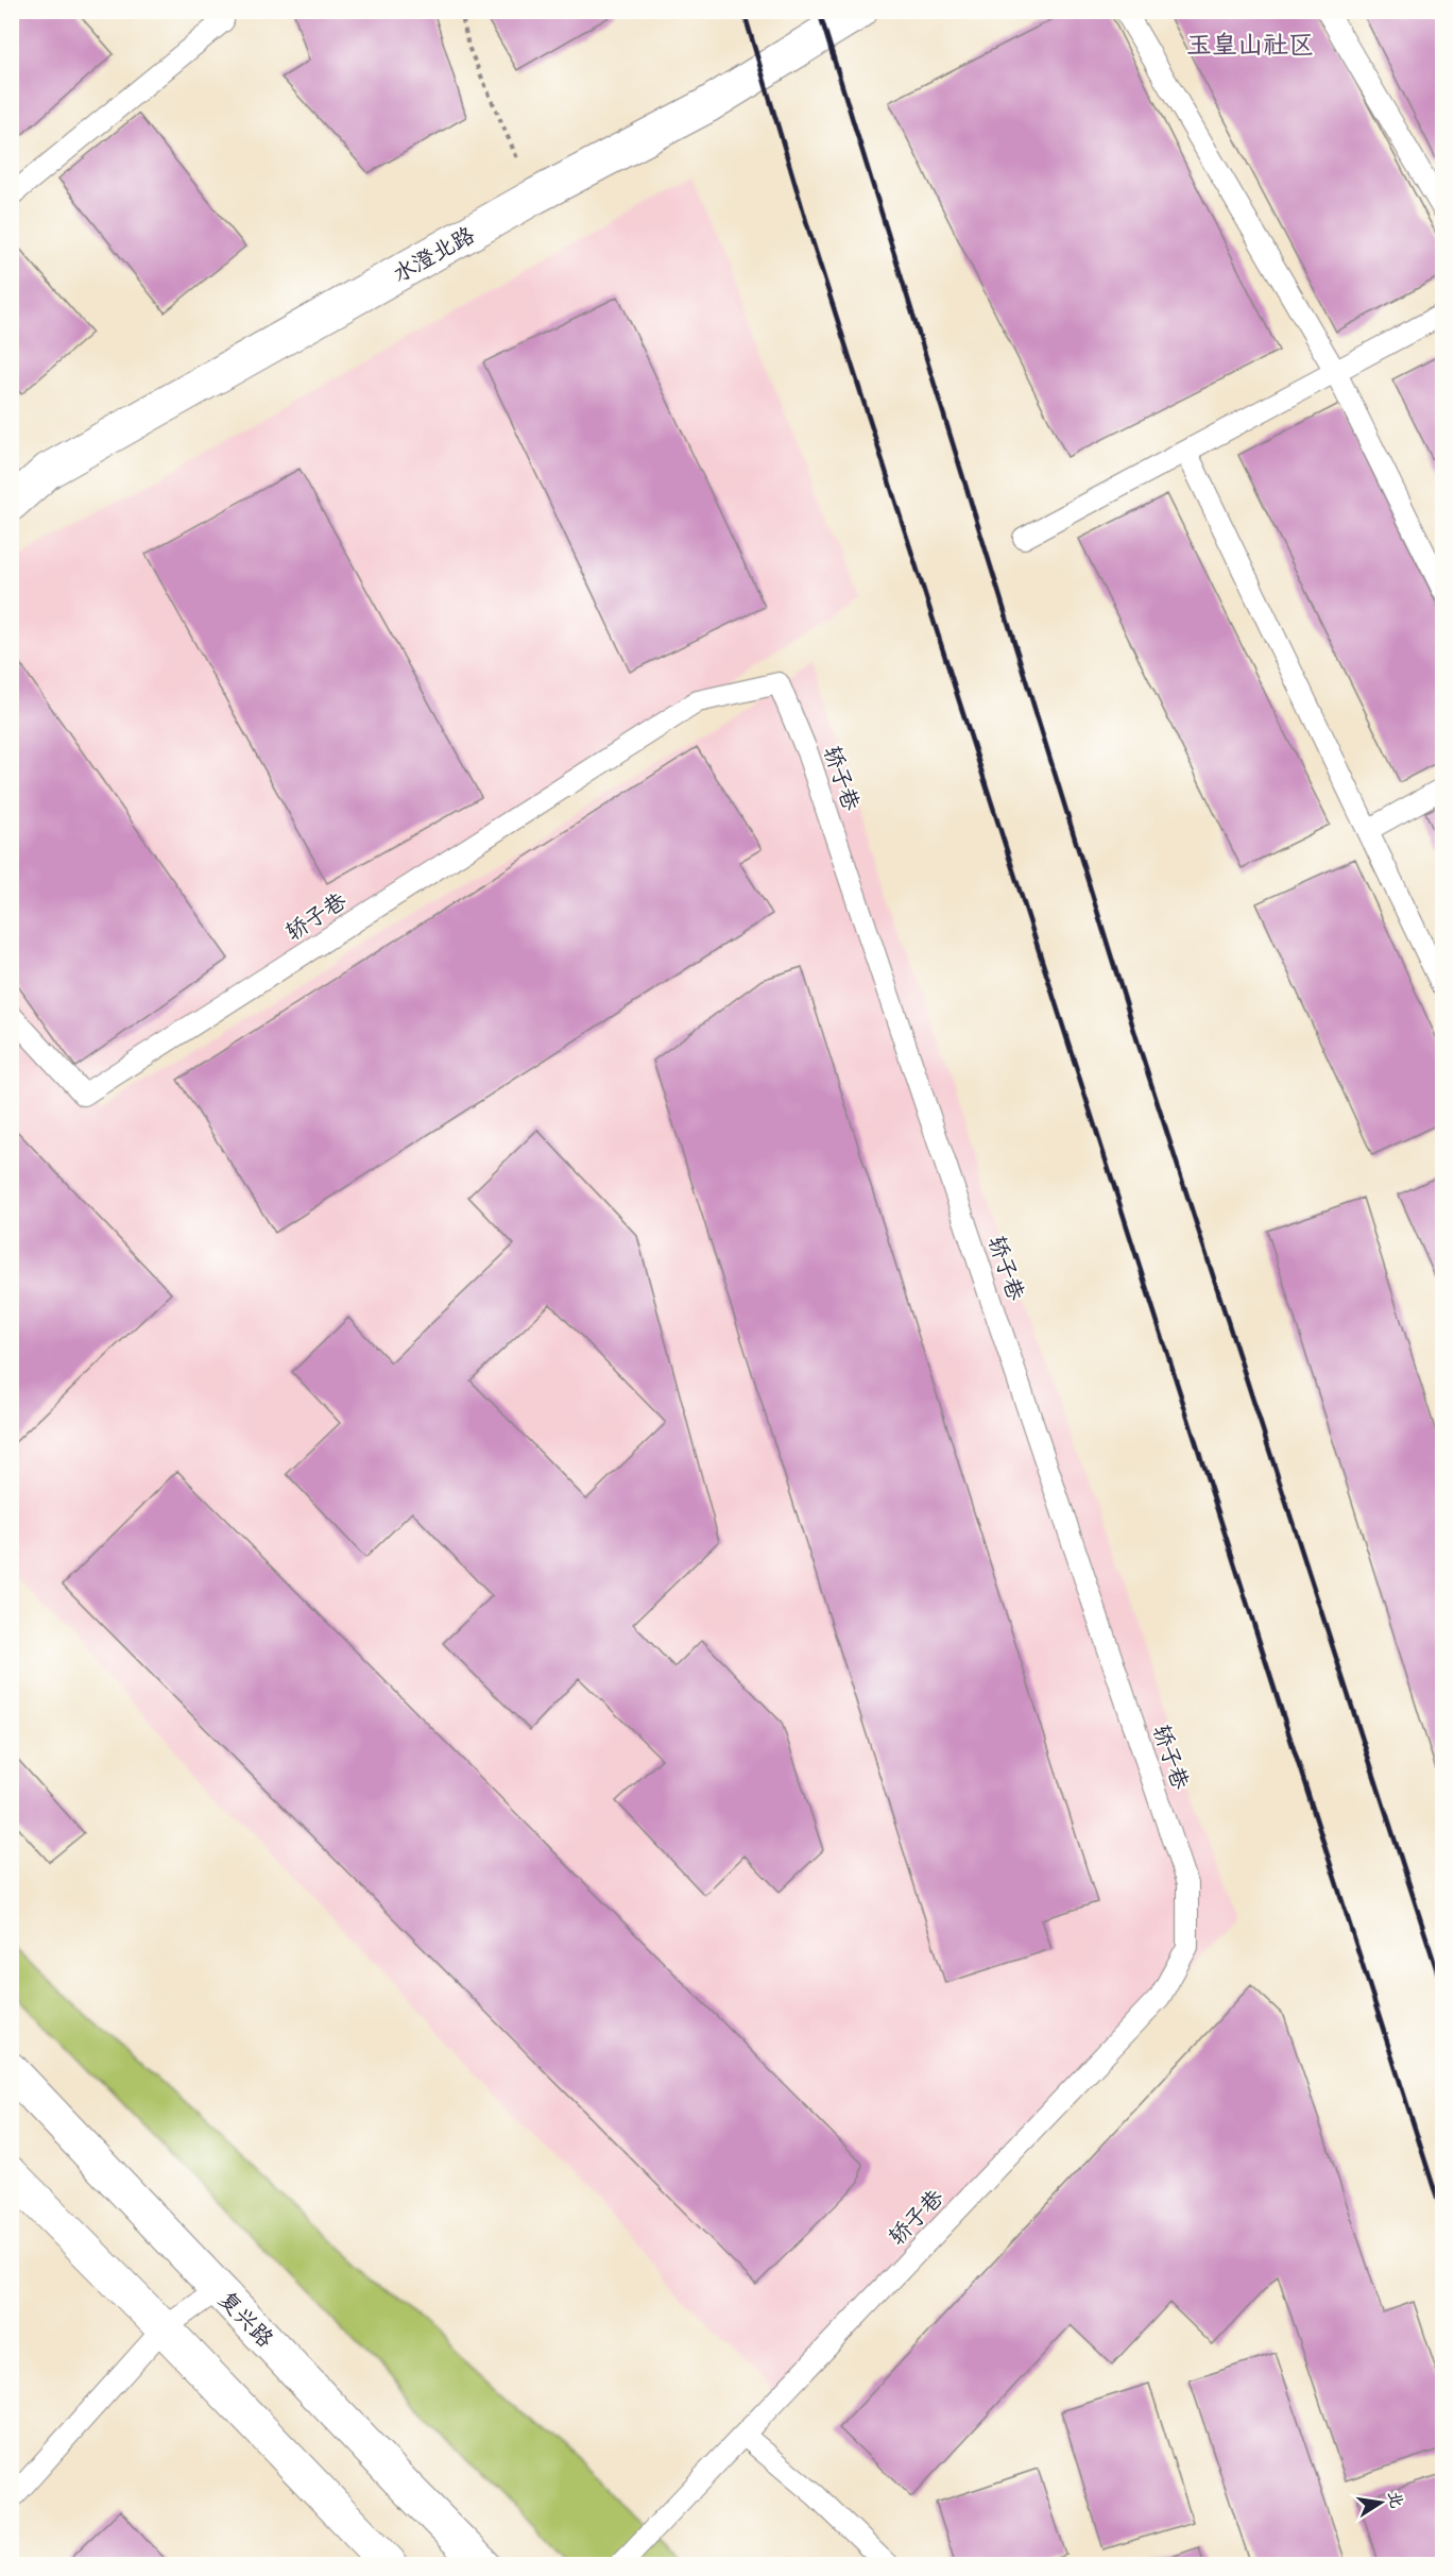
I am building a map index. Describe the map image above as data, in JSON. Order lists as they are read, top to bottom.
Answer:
{
  "streets": {
    "main road": ["水澄北路", "复兴路"],
    "lane": ["轿子巷"]
  },
  "districts": ["玉皇山社区"],
  "north": "right"
}
